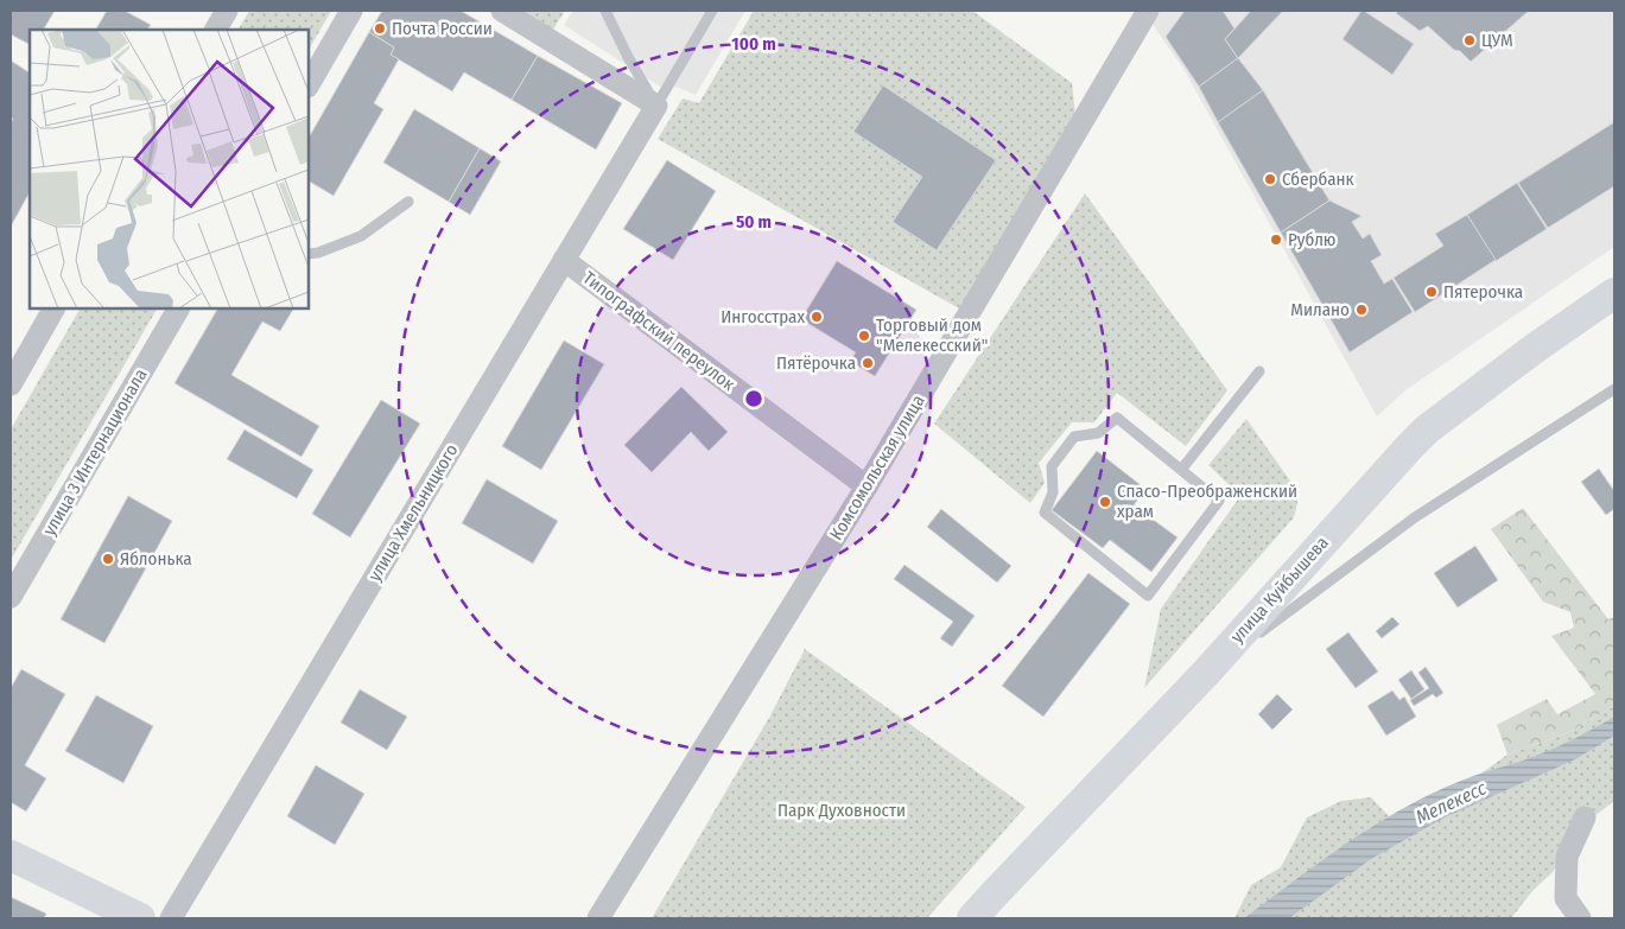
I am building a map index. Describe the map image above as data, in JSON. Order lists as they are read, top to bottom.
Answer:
{
  "streets": {
    "main road": ["улица Куйбышева"],
    "street": [
      "Типографский переулок",
      "улица 3 Интернационала",
      "Комсомольская улица",
      "улица Хмельницкого"
    ]
  },
  "crossings": [
    ["Типографский переулок", "Комсомольская улица"],
    ["Типографский переулок", "улица Хмельницкого"]
  ],
  "water": ["Мелекесс"],
  "parks": ["Парк Духовности"],
  "places": [
    "Почта России",
    "ЦУМ",
    "Сбербанк",
    "Рублю",
    "Пятерочка",
    "Милано",
    "Ингосстрах",
    "Торговый дом \"Мелекесский\"",
    "Пятёрочка",
    "Спасо-Преображенский храм",
    "Яблонька"
  ],
  "rings": ["100 m", "50 m"]
}
